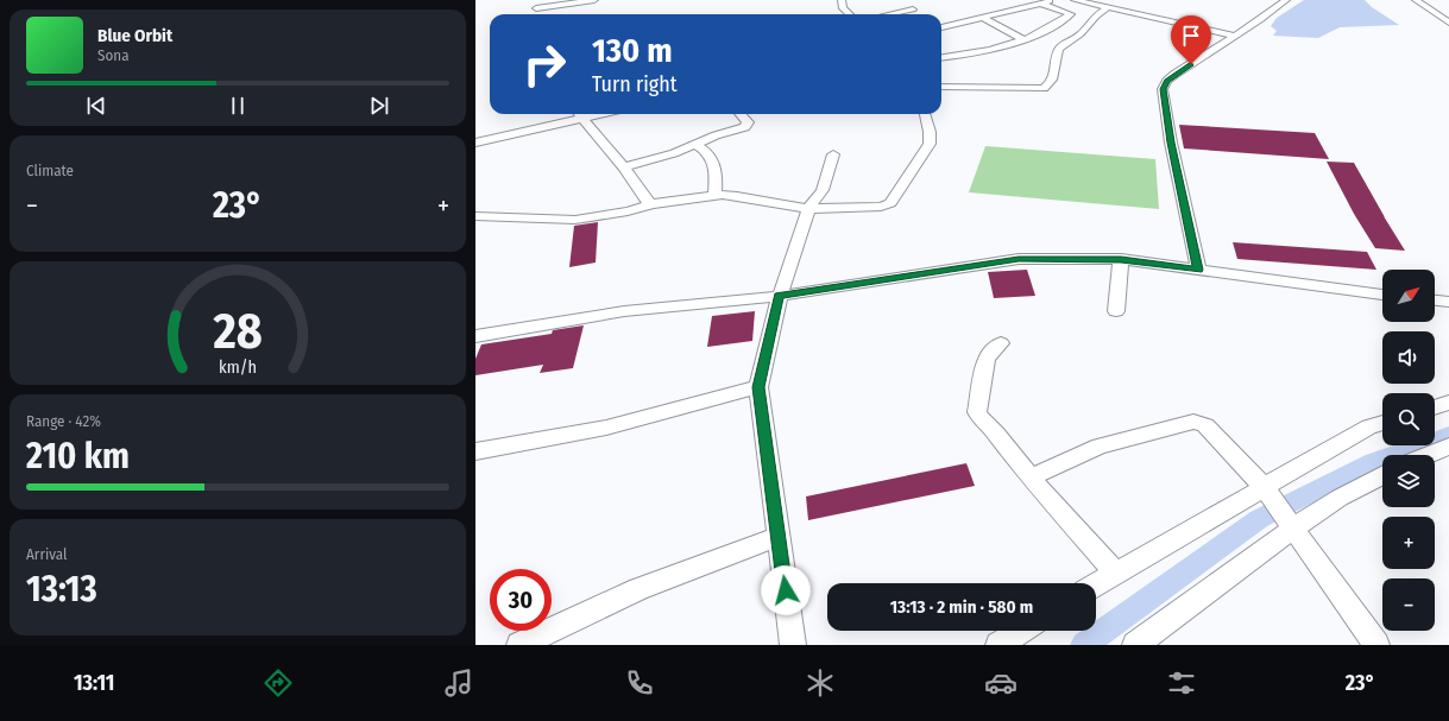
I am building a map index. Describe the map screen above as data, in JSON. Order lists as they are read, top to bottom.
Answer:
{
  "north": "top right",
  "page": {
    "turn": ["130 m", "Turn right"],
    "song": ["Blue Orbit", "Sona"],
    "tile": [
      "Climate",
      ["Range · 42%", "210 km"],
      ["Arrival", "13:13"]
    ],
    "heat": ["−", "23°", "+"],
    "map_buttons": ["+", "−"],
    "limit": "30",
    "trip": "13:13 · 2 min · 580 m",
    "tabs": ["13:11", "23°"],
    "gauge": ["28", "km/h"]
  }
}
